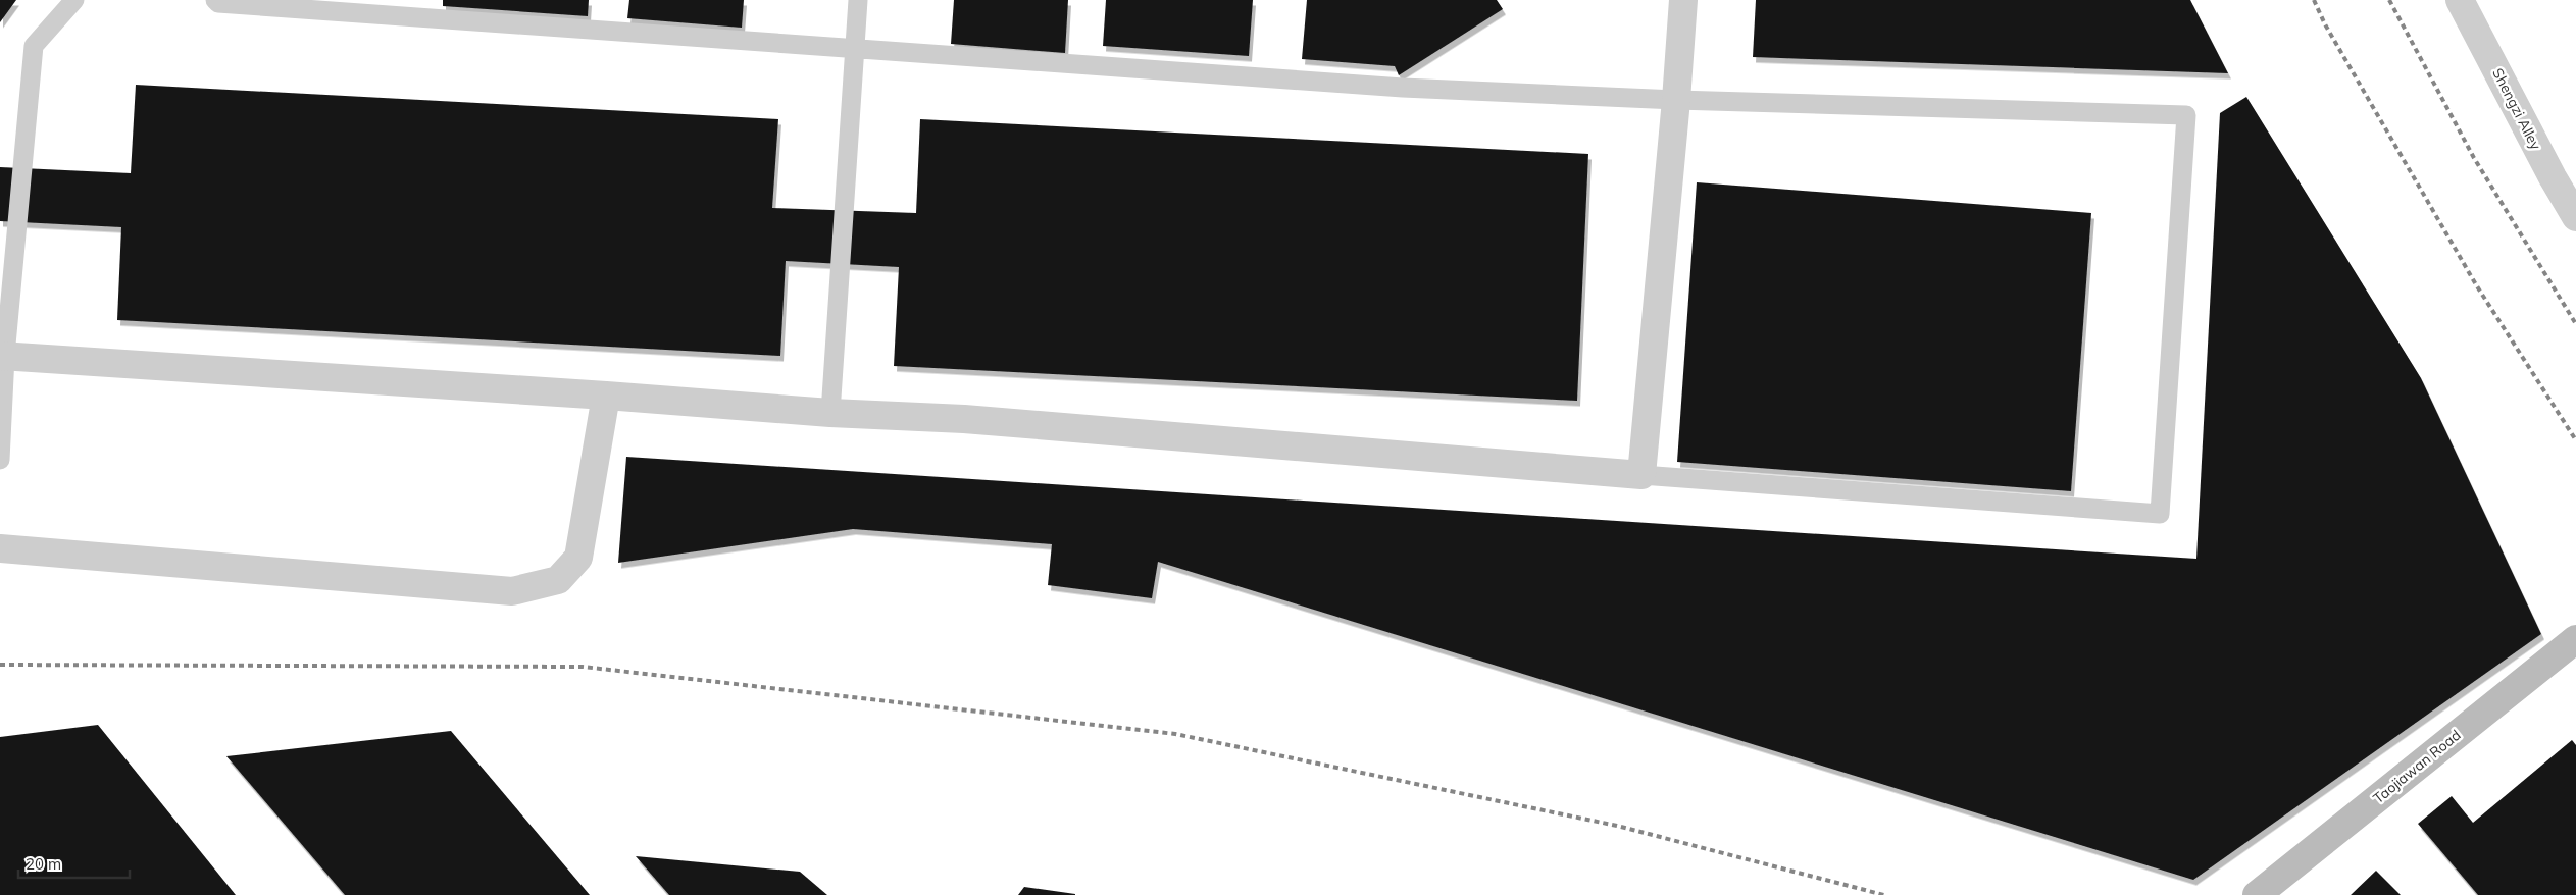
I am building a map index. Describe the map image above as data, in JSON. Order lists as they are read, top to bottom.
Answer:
{
  "streets": {
    "street": ["Shengzi Alley", "Taojiawan Road"]
  },
  "scale_bar": "20 m"
}
